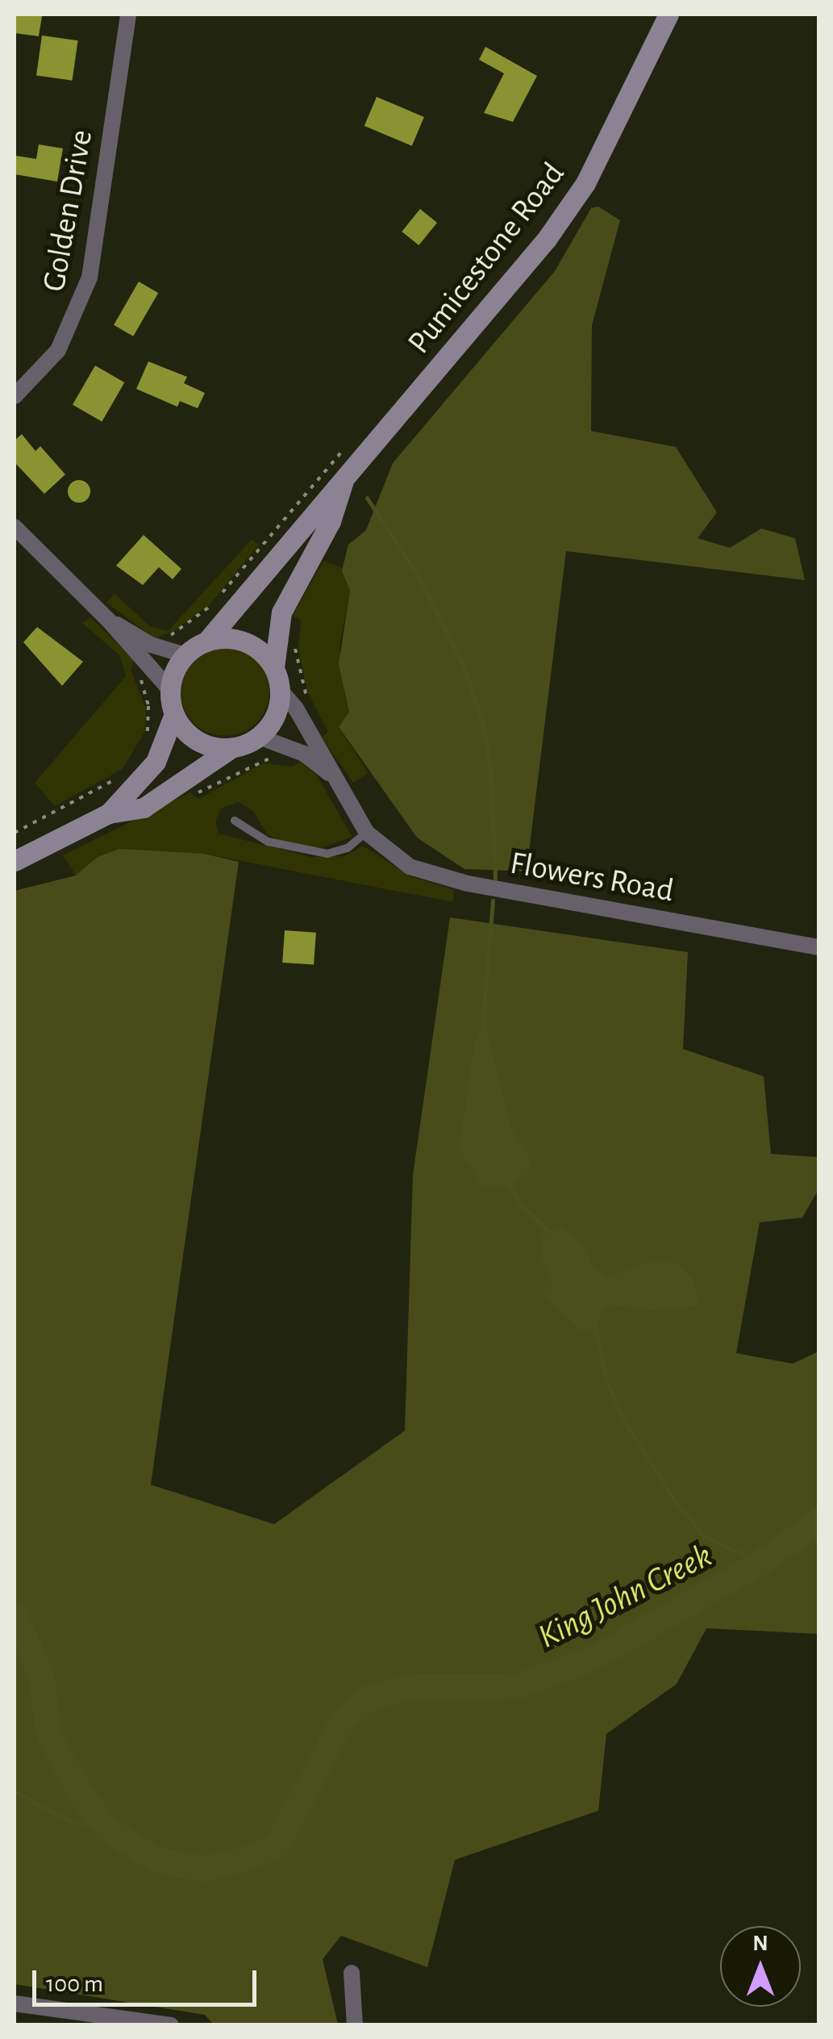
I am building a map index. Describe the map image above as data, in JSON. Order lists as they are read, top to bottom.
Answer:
{
  "streets": {
    "main road": ["Pumicestone Road"],
    "street": ["Golden Drive", "Flowers Road"]
  },
  "crossings": [
    ["Pumicestone Road", "Flowers Road"]
  ],
  "water": ["King John Creek"],
  "scale_bar": "100 m",
  "north": "top"
}
